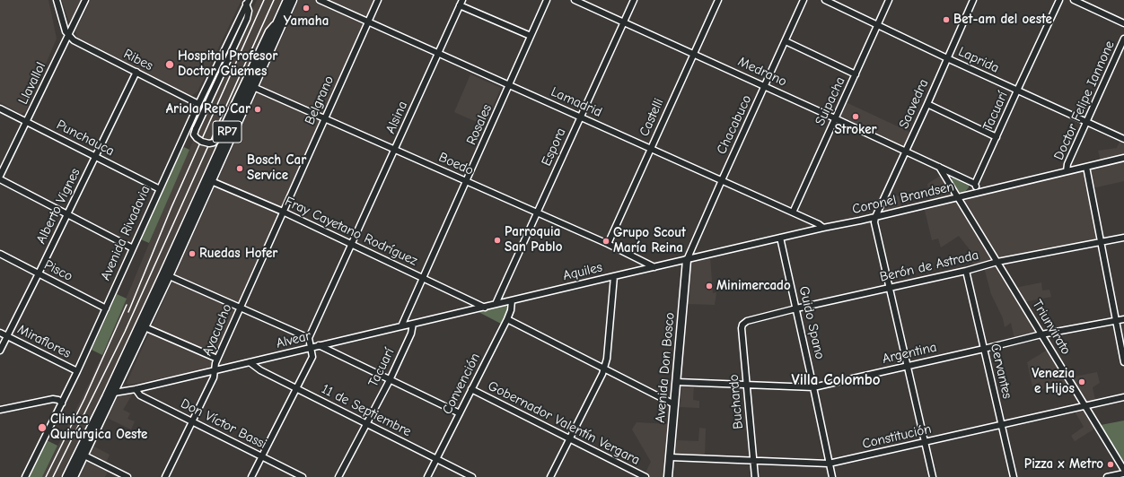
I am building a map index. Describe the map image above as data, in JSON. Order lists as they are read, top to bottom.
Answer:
{
  "streets": {
    "main road": ["RP7", "Avenida Don Bosco"],
    "street": [
      "Ribes",
      "Laprida",
      "Medrano",
      "Llavallol",
      "Belgrano",
      "Doctor Felipe Iannone",
      "Suipacha",
      "Lamadrid",
      "Saavedra",
      "Tacuarí",
      "Alsina",
      "Castelli",
      "Rosales",
      "Chacabuco",
      "Punchauca",
      "Espora",
      "Boedo",
      "Coronel Brandsen",
      "Alberto Vignes",
      "Fray Cayetano Rodríguez",
      "Avenida Rivadavia",
      "Berón de Astrada",
      "Pisco",
      "Aquiles",
      "Guido Spano",
      "Triunvirato",
      "Ayacucho",
      "Alvear",
      "Miraflores",
      "Argentina",
      "Cervantes",
      "Convención",
      "Buchardo",
      "11 de Septiembre",
      "Gobernador Valentín Vergara",
      "Don Víctor Bassi",
      "Constitución"
    ]
  },
  "crossings": [
    ["Ribes", "Llavallol"],
    ["Ribes", "Alberto Vignes"],
    ["Ribes", "Avenida Rivadavia"],
    ["Laprida", "Doctor Felipe Iannone"],
    ["Laprida", "Suipacha"],
    ["Laprida", "Saavedra"],
    ["Laprida", "Tacuarí"],
    ["Medrano", "Suipacha"],
    ["Medrano", "Saavedra"],
    ["Medrano", "Tacuarí"],
    ["Medrano", "Castelli"],
    ["Medrano", "Chacabuco"],
    ["Medrano", "Espora"],
    ["Llavallol", "Punchauca"],
    ["Belgrano", "Lamadrid"],
    ["Belgrano", "Boedo"],
    ["Belgrano", "Fray Cayetano Rodríguez"],
    ["Belgrano", "Ayacucho"],
    ["Doctor Felipe Iannone", "Coronel Brandsen"],
    ["Suipacha", "Lamadrid"],
    ["Lamadrid", "Alsina"],
    ["Lamadrid", "Castelli"],
    ["Lamadrid", "Rosales"],
    ["Lamadrid", "Chacabuco"],
    ["Lamadrid", "Espora"],
    ["Lamadrid", "Coronel Brandsen"],
    ["Saavedra", "Coronel Brandsen"],
    ["Tacuarí", "Coronel Brandsen"],
    ["Tacuarí", "Alvear"],
    ["Tacuarí", "11 de Septiembre"],
    ["Alsina", "Boedo"],
    ["Alsina", "Fray Cayetano Rodríguez"],
    ["Castelli", "Boedo"],
    ["Rosales", "Boedo"],
    ["Rosales", "Fray Cayetano Rodríguez"],
    ["Chacabuco", "Coronel Brandsen"],
    ["Chacabuco", "Aquiles"],
    ["Chacabuco", "Avenida Don Bosco"],
    ["RP7", "Boedo"],
    ["RP7", "Fray Cayetano Rodríguez"],
    ["RP7", "Alvear"],
    ["Punchauca", "Alberto Vignes"],
    ["Punchauca", "Avenida Rivadavia"],
    ["Espora", "Boedo"],
    ["Espora", "Aquiles"],
    ["Boedo", "Aquiles"],
    ["Coronel Brandsen", "Aquiles"],
    ["Coronel Brandsen", "Guido Spano"],
    ["Coronel Brandsen", "Triunvirato"],
    ["Coronel Brandsen", "Avenida Don Bosco"],
    ["Alberto Vignes", "Pisco"],
    ["Alberto Vignes", "Miraflores"],
    ["Fray Cayetano Rodríguez", "Aquiles"],
    ["Fray Cayetano Rodríguez", "Ayacucho"],
    ["Fray Cayetano Rodríguez", "Alvear"],
    ["Avenida Rivadavia", "Pisco"],
    ["Avenida Rivadavia", "Miraflores"],
    ["Berón de Astrada", "Guido Spano"],
    ["Berón de Astrada", "Triunvirato"],
    ["Berón de Astrada", "Cervantes"],
    ["Berón de Astrada", "Buchardo"],
    ["Aquiles", "Alvear"],
    ["Aquiles", "Avenida Don Bosco"],
    ["Aquiles", "Convención"],
    ["Guido Spano", "Argentina"],
    ["Guido Spano", "Constitución"],
    ["Triunvirato", "Argentina"],
    ["Triunvirato", "Constitución"],
    ["Ayacucho", "Alvear"],
    ["Ayacucho", "Don Víctor Bassi"],
    ["Alvear", "11 de Septiembre"],
    ["Alvear", "Don Víctor Bassi"],
    ["Argentina", "Avenida Don Bosco"],
    ["Argentina", "Cervantes"],
    ["Argentina", "Buchardo"],
    ["Avenida Don Bosco", "Constitución"],
    ["Cervantes", "Constitución"],
    ["Convención", "11 de Septiembre"],
    ["Convención", "Gobernador Valentín Vergara"],
    ["Buchardo", "Constitución"]
  ],
  "districts": ["Villa Colombo"],
  "places": [
    "Yamaha",
    "Bet-am del oeste",
    "Hospital Profesor Doctor Güemes",
    "Ariola Rep Car",
    "Stroker",
    "Bosch Car Service",
    "Parroquia San Pablo",
    "Grupo Scout María Reina",
    "Ruedas Hofer",
    "Minimercado",
    "Venezia e Hijos",
    "Clinica Quirúrgica Oeste",
    "Pizza x Metro"
  ]
}
